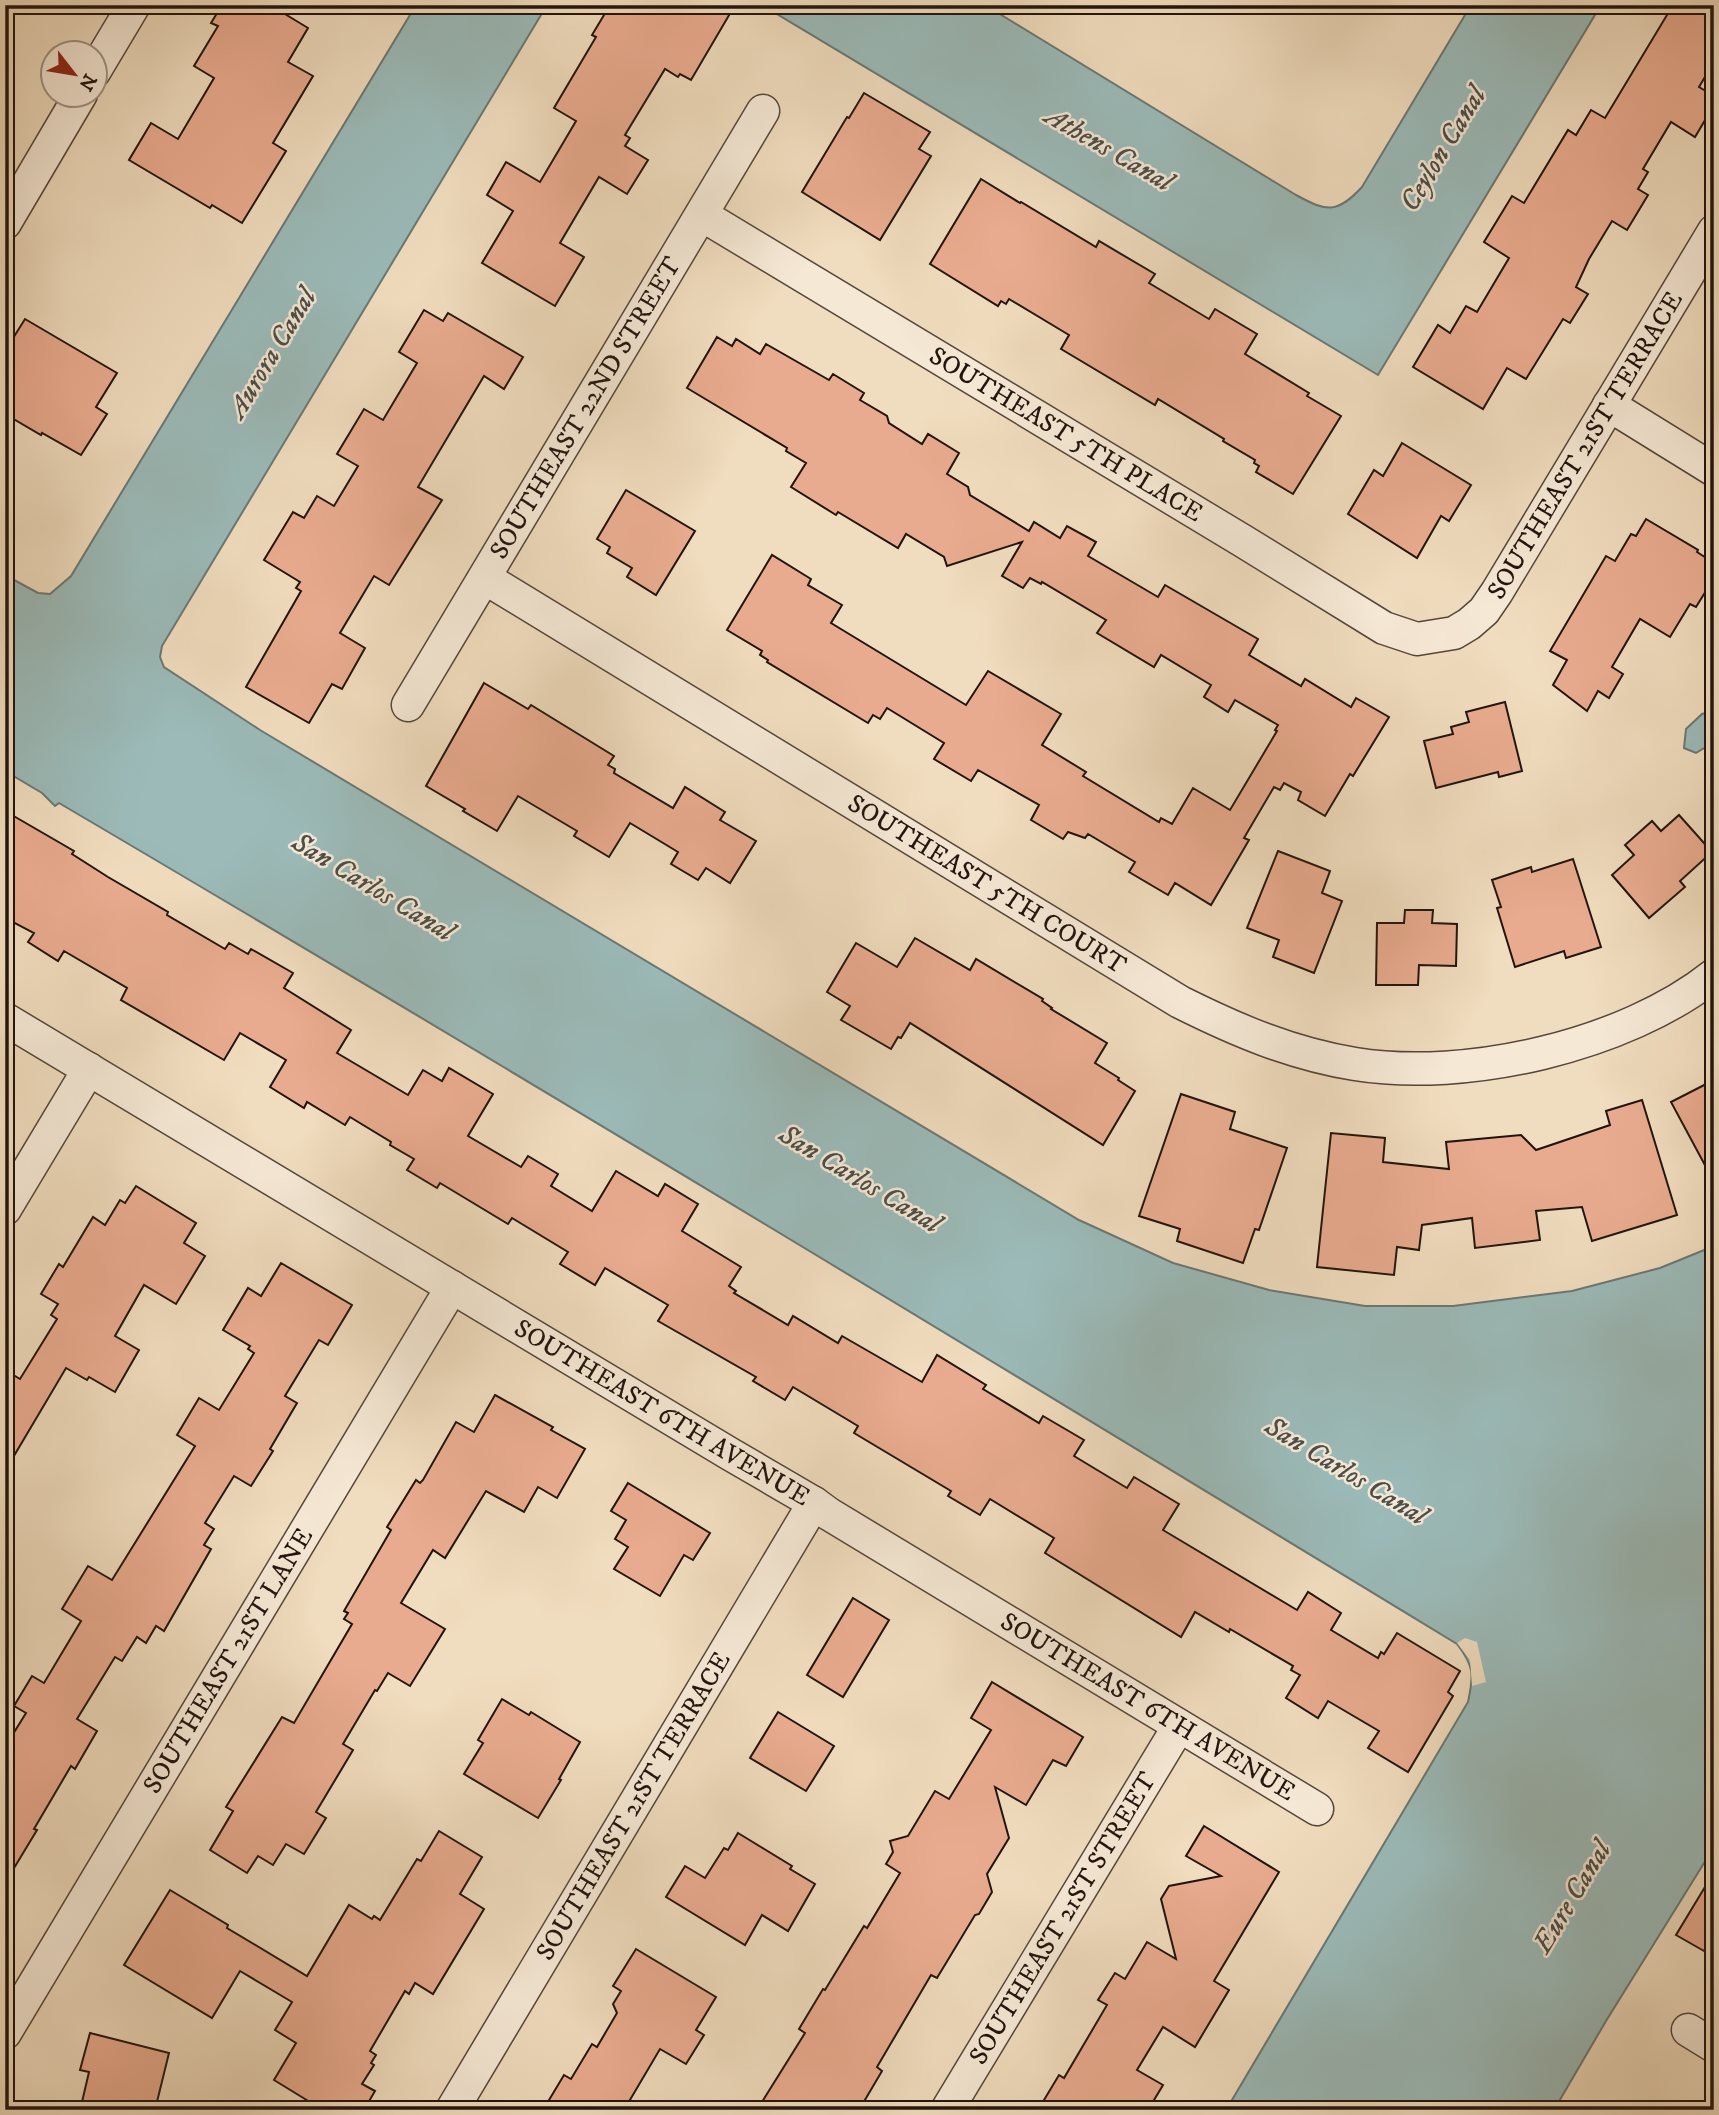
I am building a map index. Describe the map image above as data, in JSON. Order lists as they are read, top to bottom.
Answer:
{
  "streets": {
    "street": [
      "SOUTHEAST 22ND STREET",
      "SOUTHEAST 5TH PLACE",
      "SOUTHEAST 21ST TERRACE",
      "SOUTHEAST 5TH COURT",
      "SOUTHEAST 6TH AVENUE",
      "SOUTHEAST 21ST LANE",
      "SOUTHEAST 21ST STREET"
    ]
  },
  "crossings": [
    ["SOUTHEAST 22ND STREET", "SOUTHEAST 5TH PLACE"],
    ["SOUTHEAST 22ND STREET", "SOUTHEAST 5TH COURT"],
    ["SOUTHEAST 5TH PLACE", "SOUTHEAST 21ST TERRACE"],
    ["SOUTHEAST 21ST TERRACE", "SOUTHEAST 6TH AVENUE"],
    ["SOUTHEAST 6TH AVENUE", "SOUTHEAST 21ST LANE"],
    ["SOUTHEAST 6TH AVENUE", "SOUTHEAST 21ST STREET"]
  ],
  "water": [
    "Athens Canal",
    "Ceylon Canal",
    "Aurora Canal",
    "San Carlos Canal",
    "Eure Canal"
  ],
  "north": "bottom right"
}
